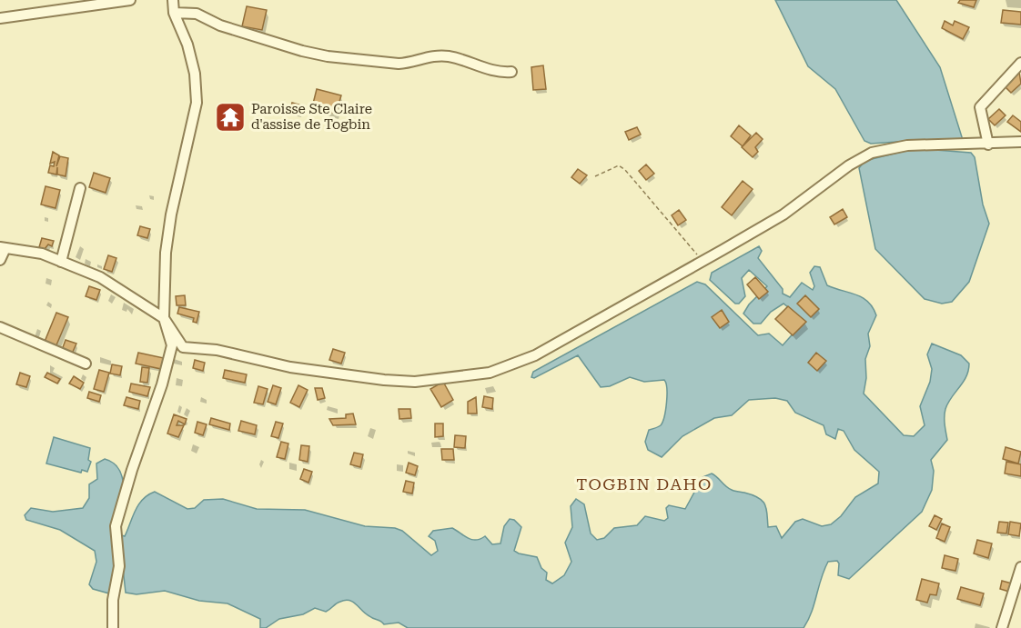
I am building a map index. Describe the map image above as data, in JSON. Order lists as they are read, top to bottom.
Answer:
{
  "districts": ["TOGBIN DAHO"],
  "places": {
    "temple": ["Paroisse Ste Claire d'assise de Togbin"]
  }
}
